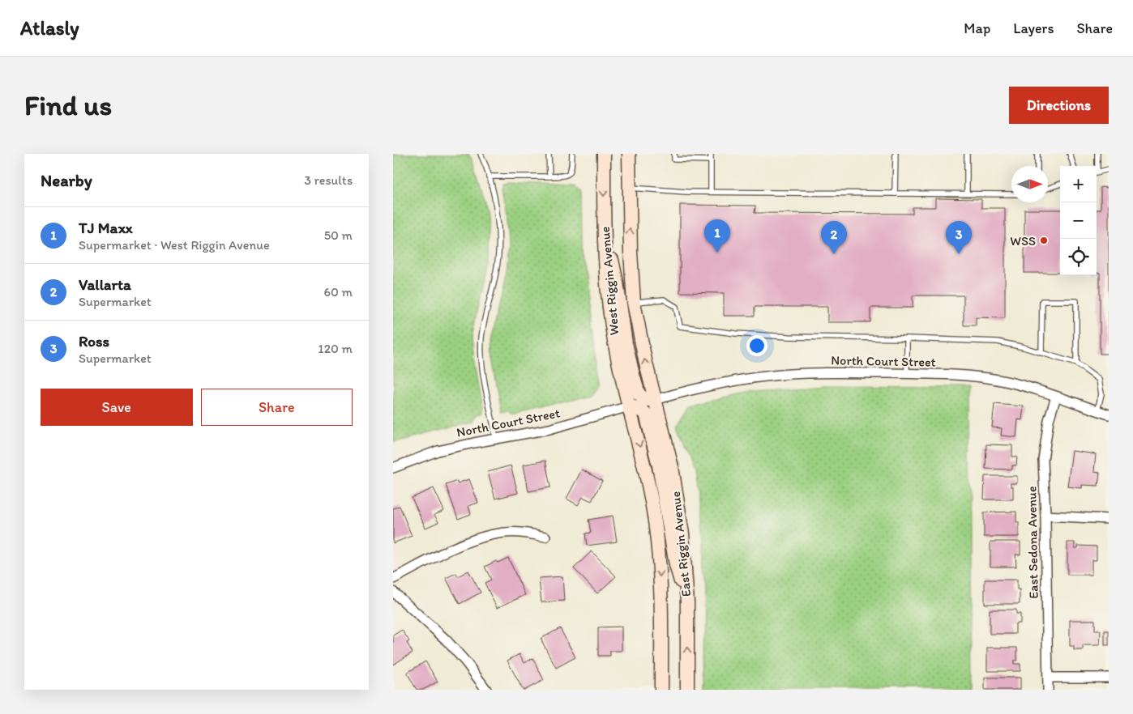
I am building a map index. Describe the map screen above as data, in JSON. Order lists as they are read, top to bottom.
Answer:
{
  "streets": {
    "main road": ["West Riggin Avenue", "East Riggin Avenue"],
    "street": ["North Court Street", "East Sedona Avenue"]
  },
  "crossings": [
    ["West Riggin Avenue", "North Court Street"],
    ["West Riggin Avenue", "East Riggin Avenue"],
    ["North Court Street", "East Sedona Avenue"],
    ["North Court Street", "East Riggin Avenue"]
  ],
  "places": ["WSS"],
  "north": "right",
  "page": {
    "header": "Atlasly",
    "nav": ["Map", "Layers", "Share"],
    "buttons": [
      "Directions",
      ["Save", "Share"]
    ],
    "title": "Find us",
    "heading": ["Nearby", "3 results"],
    "map_buttons": ["+", "−"],
    "list": [
      {
        "mark": "1",
        "name": "TJ Maxx",
        "note": "Supermarket · West Riggin Avenue",
        "value": "50 m"
      },
      {
        "mark": "2",
        "name": "Vallarta",
        "note": "Supermarket",
        "value": "60 m"
      },
      {
        "mark": "3",
        "name": "Ross",
        "note": "Supermarket",
        "value": "120 m"
      }
    ],
    "pins": ["1", "2", "3"]
  }
}
